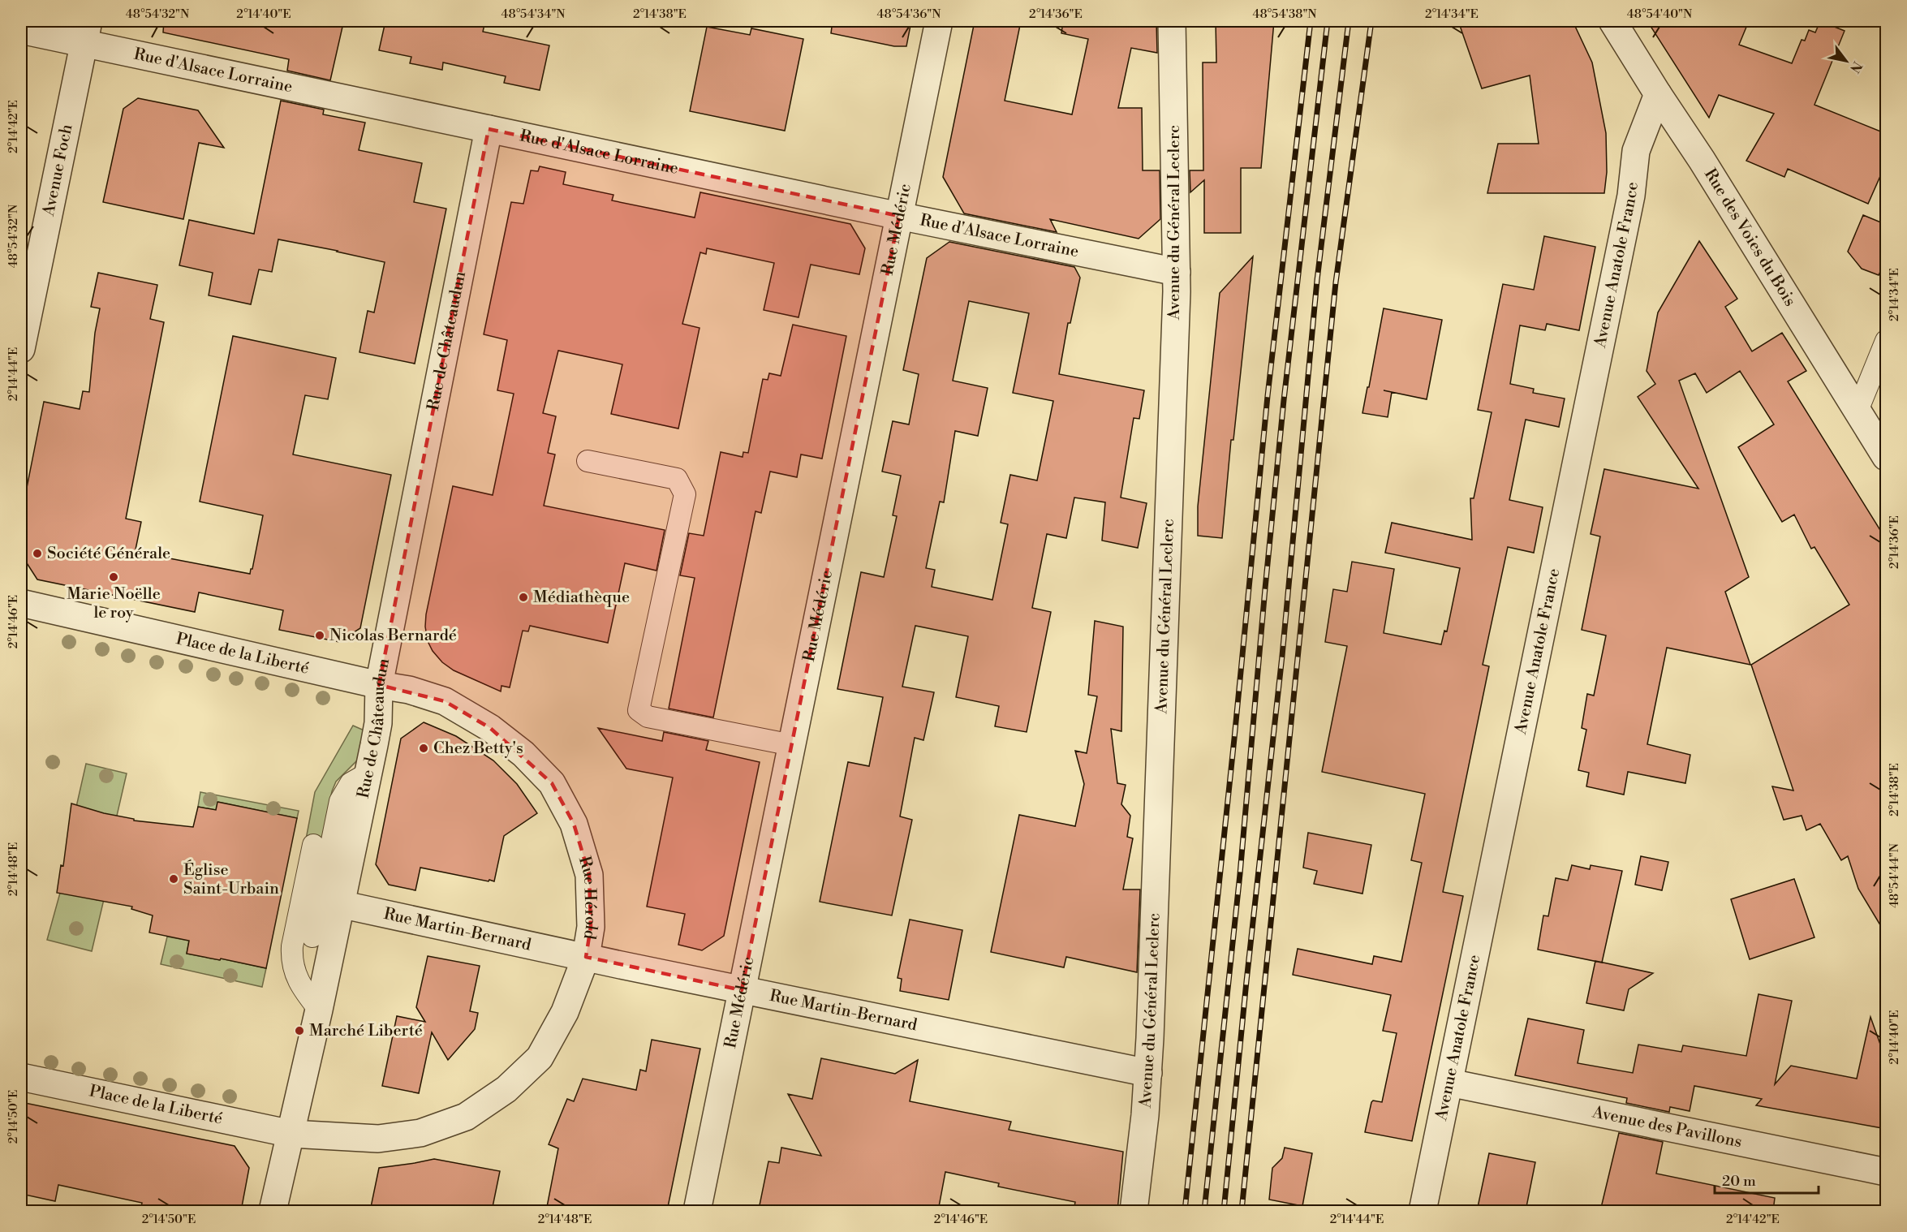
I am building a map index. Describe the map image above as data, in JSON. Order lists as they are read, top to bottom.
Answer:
{
  "streets": {
    "street": [
      "Rue d'Alsace Lorraine",
      "Avenue Foch",
      "Avenue du Général Leclerc",
      "Rue Médéric",
      "Rue des Voies du Bois",
      "Avenue Anatole France",
      "Rue de Châteaudun",
      "Place de la Liberté",
      "Rue Hérold",
      "Rue Martin-Bernard",
      "Avenue des Pavillons"
    ]
  },
  "crossings": [
    ["Rue d'Alsace Lorraine", "Avenue Foch"],
    ["Rue d'Alsace Lorraine", "Avenue du Général Leclerc"],
    ["Rue d'Alsace Lorraine", "Rue Médéric"],
    ["Rue d'Alsace Lorraine", "Rue de Châteaudun"],
    ["Avenue du Général Leclerc", "Rue Martin-Bernard"],
    ["Rue Médéric", "Rue Martin-Bernard"],
    ["Rue des Voies du Bois", "Avenue Anatole France"],
    ["Avenue Anatole France", "Avenue des Pavillons"],
    ["Rue de Châteaudun", "Place de la Liberté"],
    ["Rue de Châteaudun", "Rue Hérold"],
    ["Rue de Châteaudun", "Rue Martin-Bernard"],
    ["Place de la Liberté", "Rue Hérold"],
    ["Rue Hérold", "Rue Martin-Bernard"]
  ],
  "places": [
    "Société Générale",
    "Marie Noëlle le roy",
    "Médiathèque",
    "Nicolas Bernardé",
    "Chez Betty's",
    "Église Saint-Urbain",
    "Marché Liberté"
  ],
  "scale_bar": "20 m",
  "north": "bottom right",
  "coordinates": [
    "48°54'32\"N",
    "2°14'40\"E",
    "48°54'34\"N",
    "2°14'38\"E",
    "48°54'36\"N",
    "2°14'36\"E",
    "48°54'38\"N",
    "2°14'34\"E",
    "48°54'40\"N",
    "2°14'42\"E",
    "2°14'44\"E",
    "2°14'46\"E",
    "2°14'48\"E",
    "48°54'44\"N",
    "2°14'50\"E"
  ]
}
